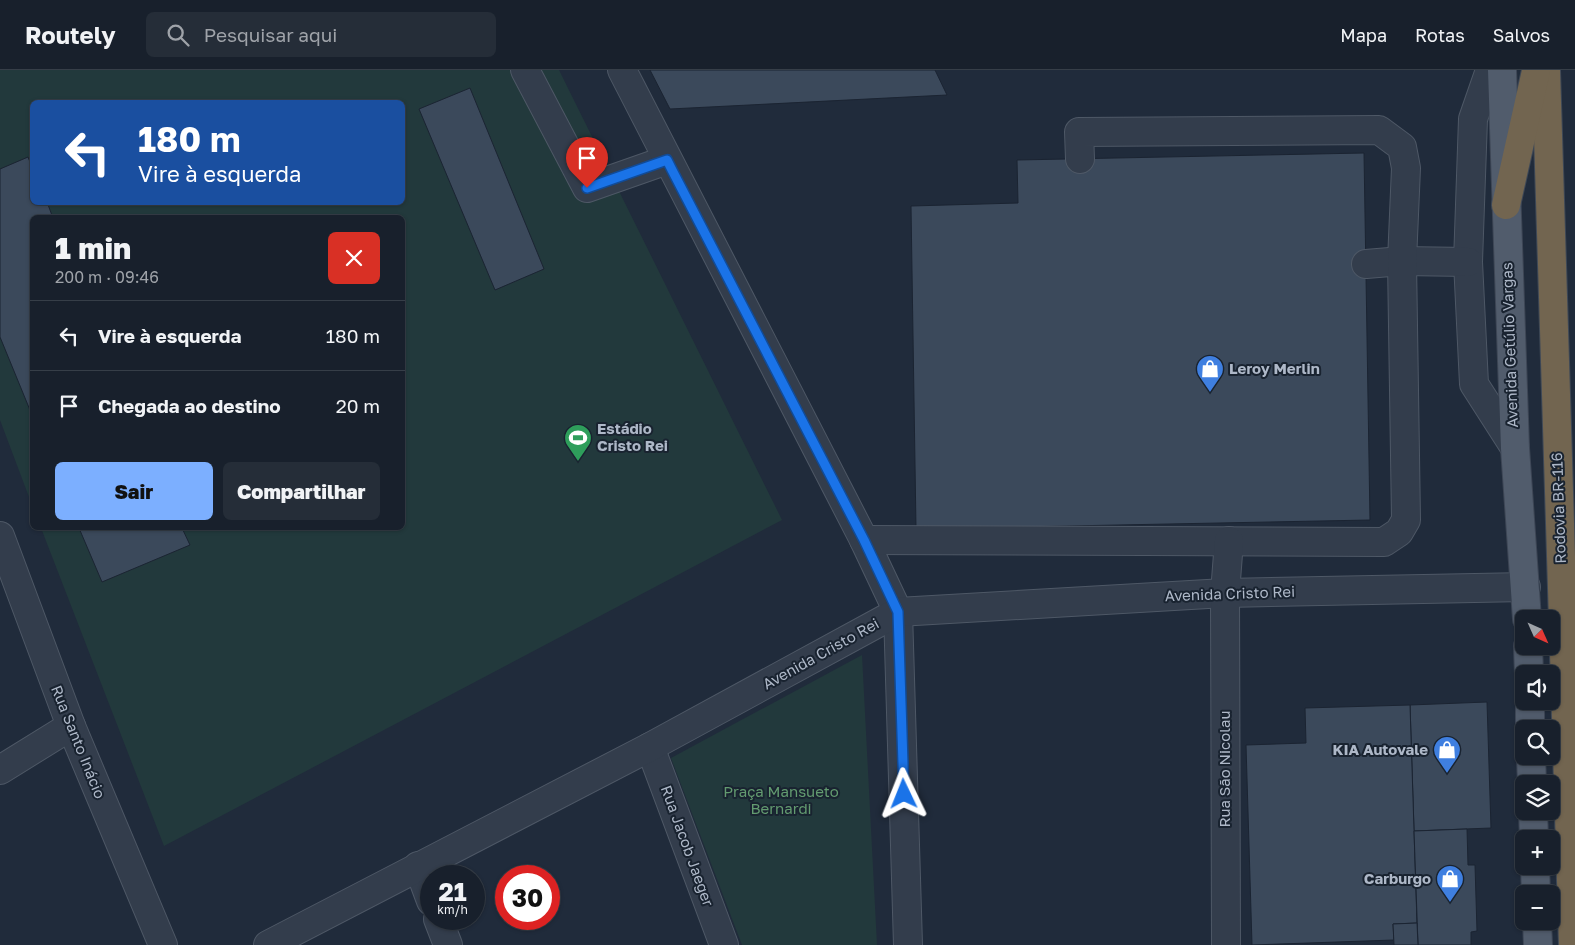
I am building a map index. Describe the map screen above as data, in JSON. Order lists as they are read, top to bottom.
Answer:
{
  "streets": {
    "highway": ["Rodovia BR-116"],
    "main road": ["Avenida Getúlio Vargas"],
    "street": [
      "Avenida Cristo Rei",
      "Rua Santo Inácio",
      "Rua São Nicolau",
      "Rua Jacob Jaeger"
    ]
  },
  "crossings": [
    ["Avenida Getúlio Vargas", "Avenida Cristo Rei"],
    ["Avenida Cristo Rei", "Rua São Nicolau"],
    ["Avenida Cristo Rei", "Rua Jacob Jaeger"]
  ],
  "parks": ["Praça Mansueto Bernardi"],
  "places": {
    "shop": ["Leroy Merlin", "KIA Autovale", "Carburgo"],
    "sports": ["Estádio Cristo Rei"]
  },
  "north": "bottom right",
  "page": {
    "header": "Routely",
    "search": "Pesquisar aqui",
    "nav": ["Mapa", "Rotas", "Salvos"],
    "turn": ["180 m", "Vire à esquerda"],
    "heading": ["1 min", "200 m · 09:46"],
    "list": [
      {
        "name": "Vire à esquerda",
        "value": "180 m"
      },
      {
        "name": "Chegada ao destino",
        "value": "20 m"
      }
    ],
    "buttons": ["Sair", "Compartilhar"],
    "map_buttons": ["+", "−"],
    "speed": "21 km/h",
    "limit": "30"
  }
}
